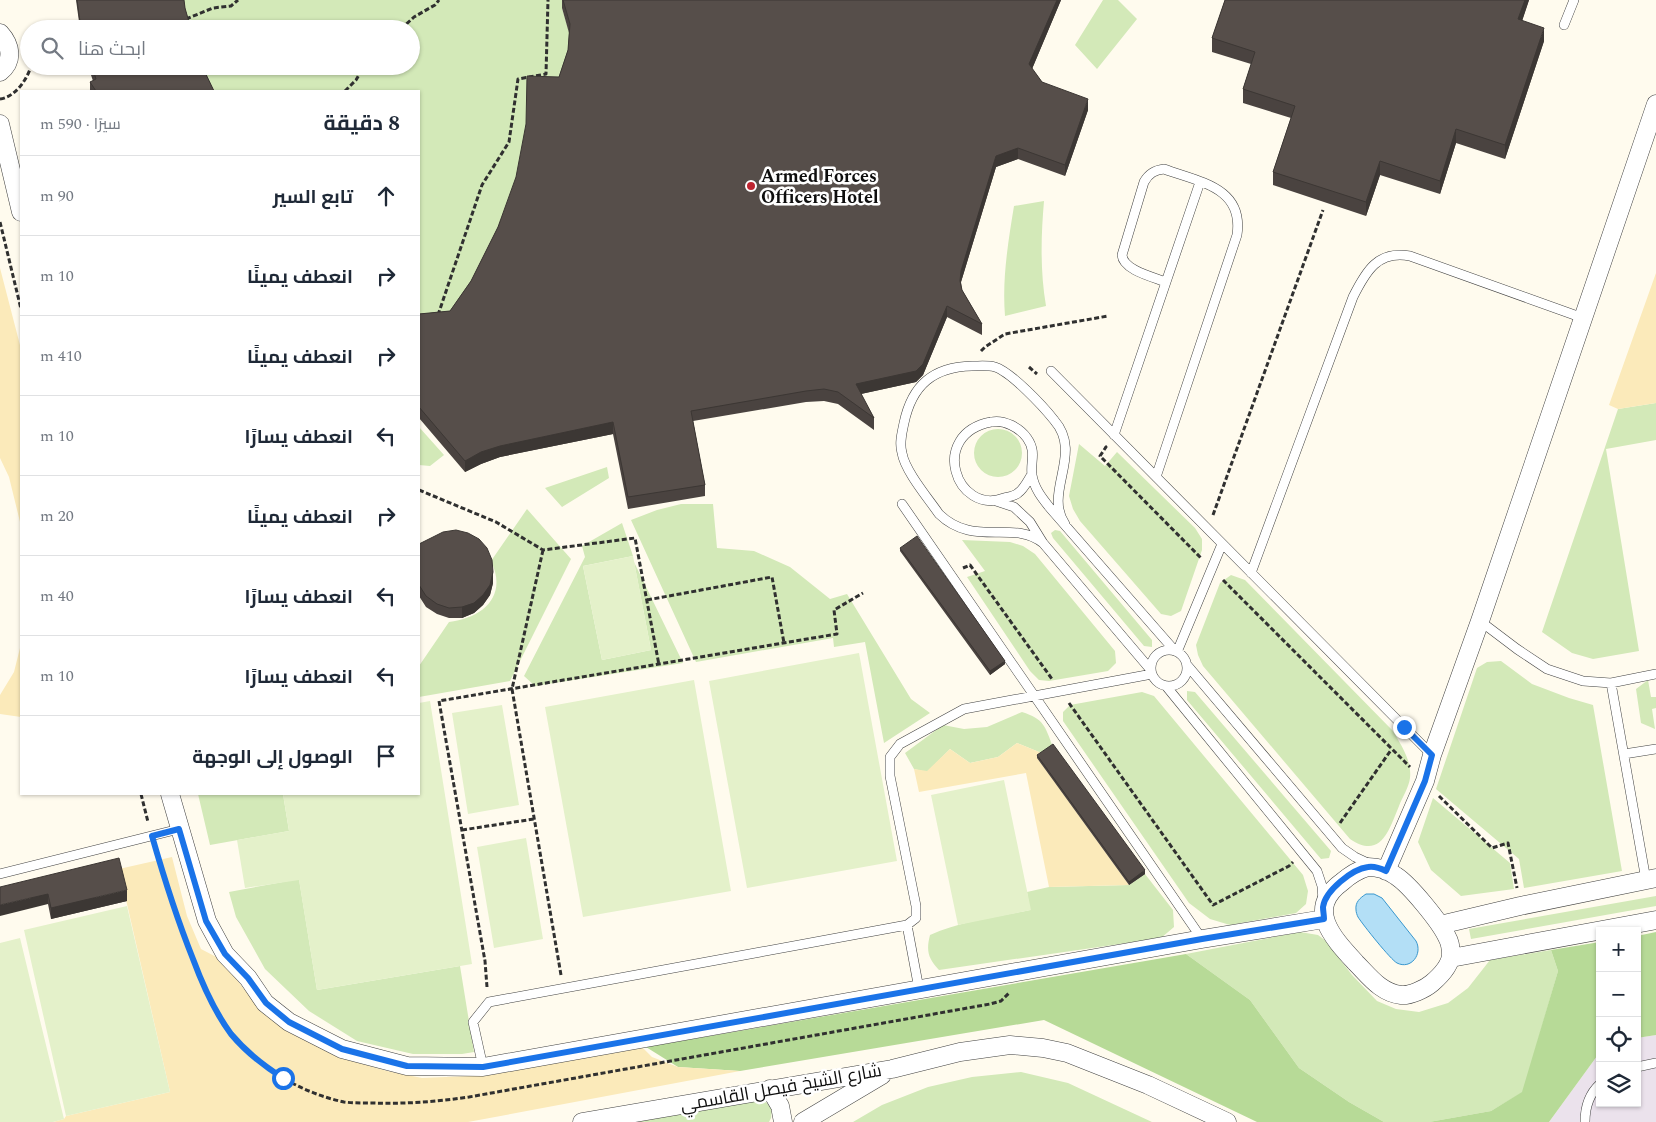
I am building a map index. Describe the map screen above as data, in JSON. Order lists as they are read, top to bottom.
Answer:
{
  "streets": {
    "street": ["شارع الشيخ فيصل القاسمي"]
  },
  "places": ["Armed Forces Officers Hotel"],
  "page": {
    "search": "ابحث هنا",
    "heading": ["8 دقيقة", "سيرًا · 590 m"],
    "list": [
      ["تابع السير", "90 m"],
      ["انعطف يمينًا", "10 m"],
      ["انعطف يمينًا", "410 m"],
      ["انعطف يسارًا", "10 m"],
      ["انعطف يمينًا", "20 m"],
      ["انعطف يسارًا", "40 m"],
      ["انعطف يسارًا", "10 m"],
      "الوصول إلى الوجهة"
    ],
    "map_buttons": ["+", "−"]
  }
}
